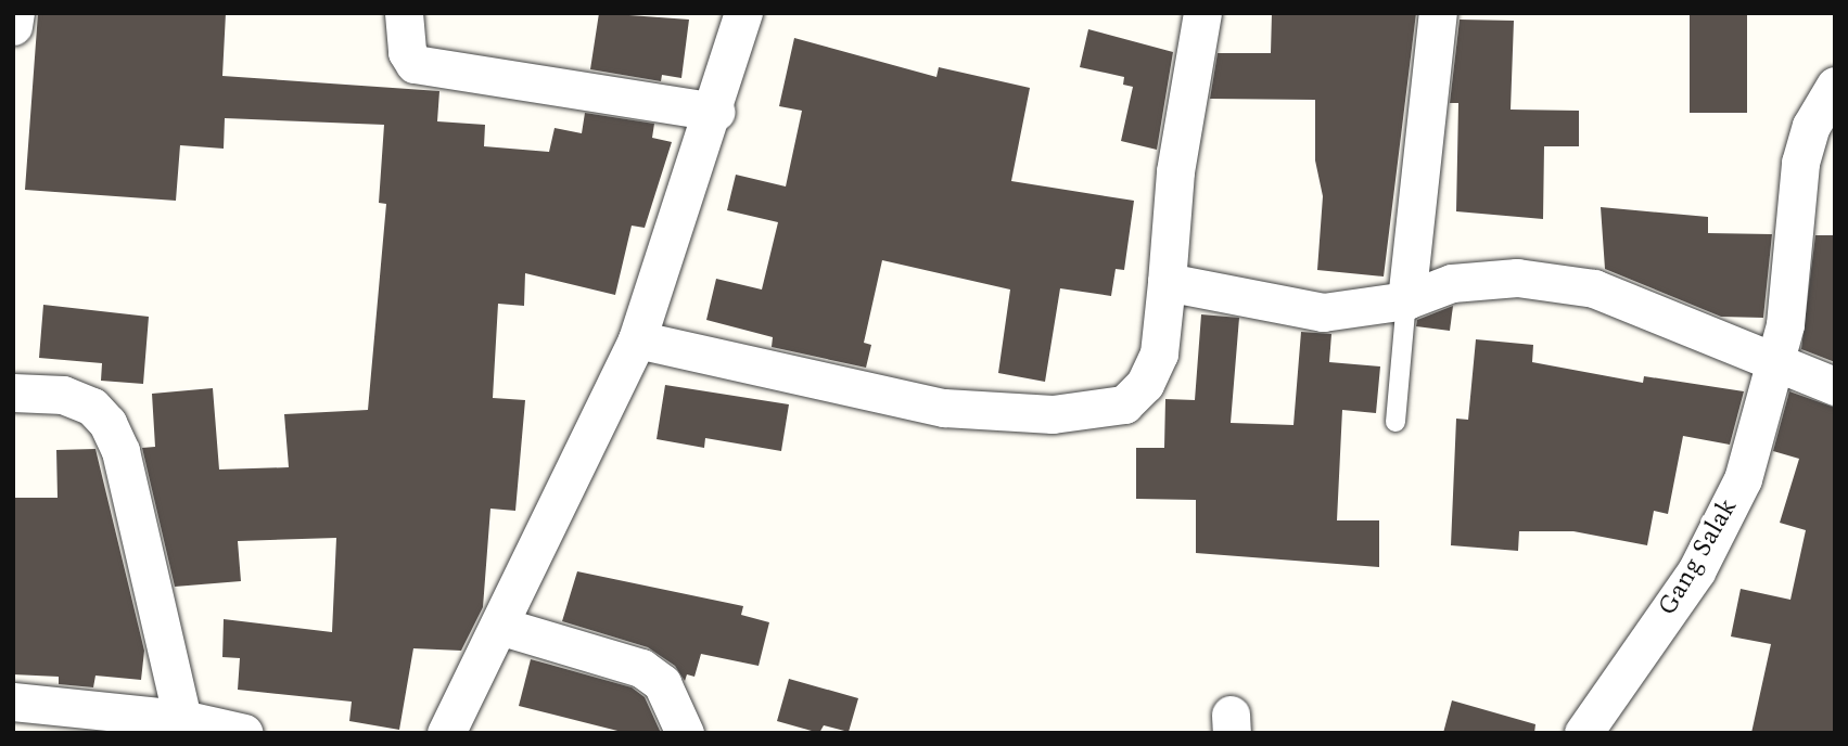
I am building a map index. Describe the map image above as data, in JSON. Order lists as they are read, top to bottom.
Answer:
{
  "streets": {
    "street": ["Gang Salak"]
  }
}
